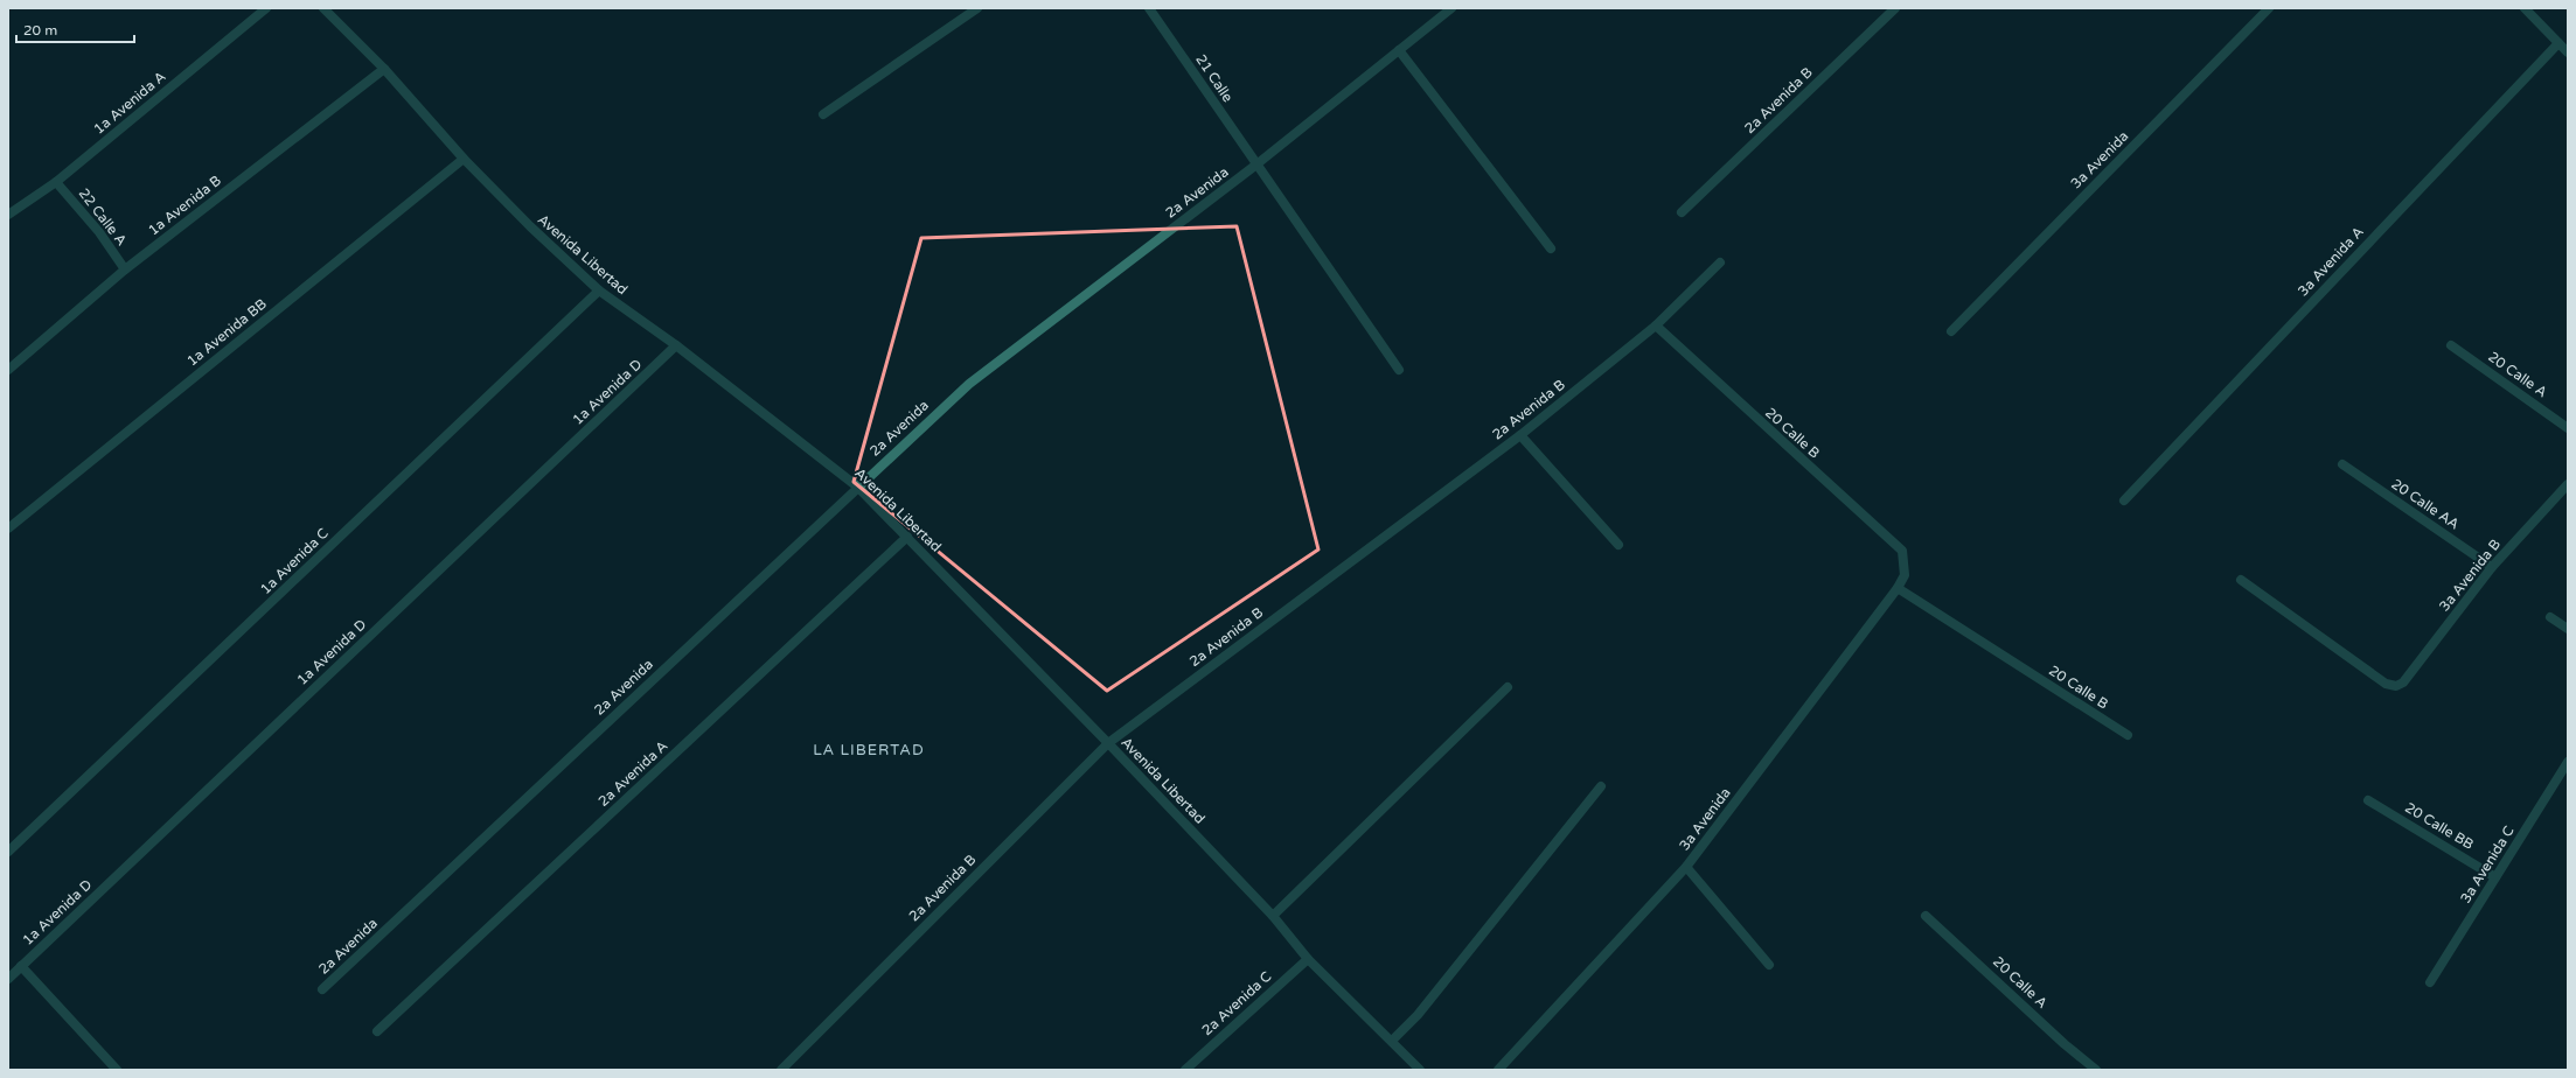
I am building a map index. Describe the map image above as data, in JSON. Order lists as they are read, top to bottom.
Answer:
{
  "streets": {
    "street": [
      "21 Calle",
      "2a Avenida B",
      "1a Avenida A",
      "3a Avenida",
      "2a Avenida",
      "1a Avenida B",
      "22 Calle A",
      "Avenida Libertad",
      "3a Avenida A",
      "1a Avenida BB",
      "20 Calle A",
      "1a Avenida D",
      "20 Calle B",
      "20 Calle AA",
      "1a Avenida C",
      "3a Avenida B",
      "2a Avenida A",
      "20 Calle BB",
      "3a Avenida C",
      "2a Avenida C"
    ]
  },
  "crossings": [
    ["21 Calle", "2a Avenida"],
    ["2a Avenida B", "Avenida Libertad"],
    ["2a Avenida B", "20 Calle B"],
    ["1a Avenida A", "22 Calle A"],
    ["3a Avenida", "20 Calle B"],
    ["2a Avenida", "Avenida Libertad"],
    ["1a Avenida B", "22 Calle A"],
    ["1a Avenida B", "Avenida Libertad"],
    ["Avenida Libertad", "1a Avenida BB"],
    ["Avenida Libertad", "1a Avenida D"],
    ["Avenida Libertad", "1a Avenida C"],
    ["Avenida Libertad", "2a Avenida A"],
    ["Avenida Libertad", "2a Avenida C"],
    ["20 Calle AA", "3a Avenida B"],
    ["20 Calle BB", "3a Avenida C"]
  ],
  "districts": ["LA LIBERTAD"],
  "scale_bar": "20 m"
}
